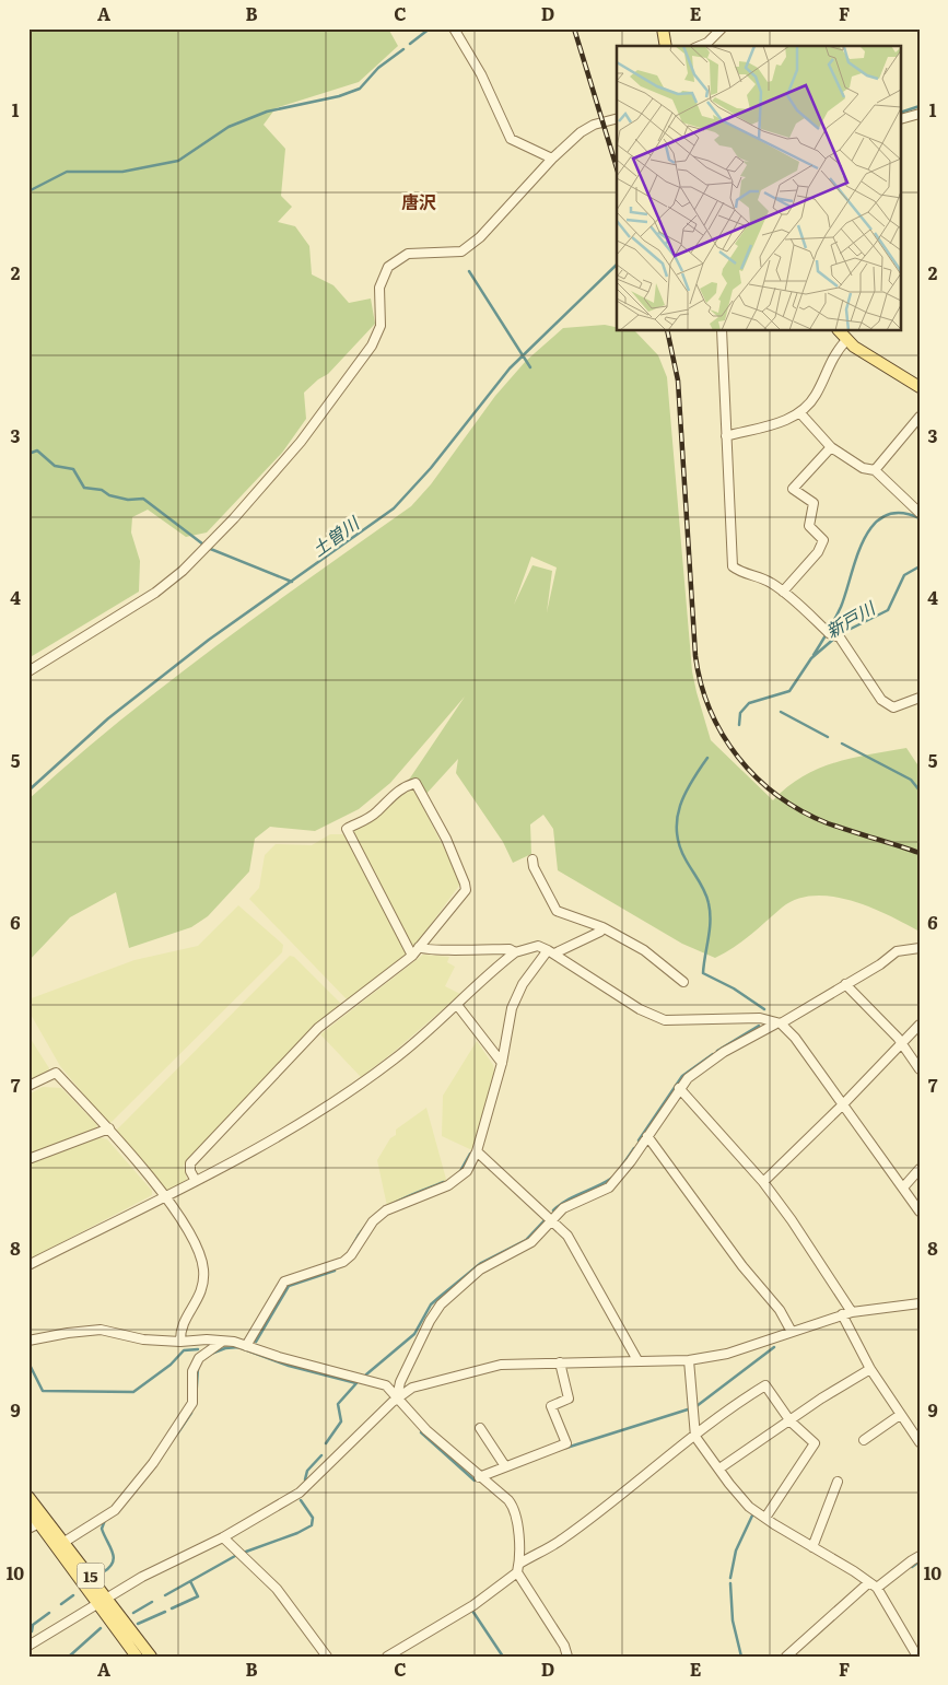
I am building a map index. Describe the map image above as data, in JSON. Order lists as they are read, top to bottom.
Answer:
{
  "streets": {
    "main road": ["15"]
  },
  "districts": ["唐沢"],
  "water": ["土曽川", "新戸川"],
  "grid": {
    "columns": [
      "A",
      "B",
      "C",
      "D",
      "E",
      "F"
    ],
    "rows": [
      "1",
      "2",
      "3",
      "4",
      "5",
      "6",
      "7",
      "8",
      "9",
      "10"
    ]
  }
}
